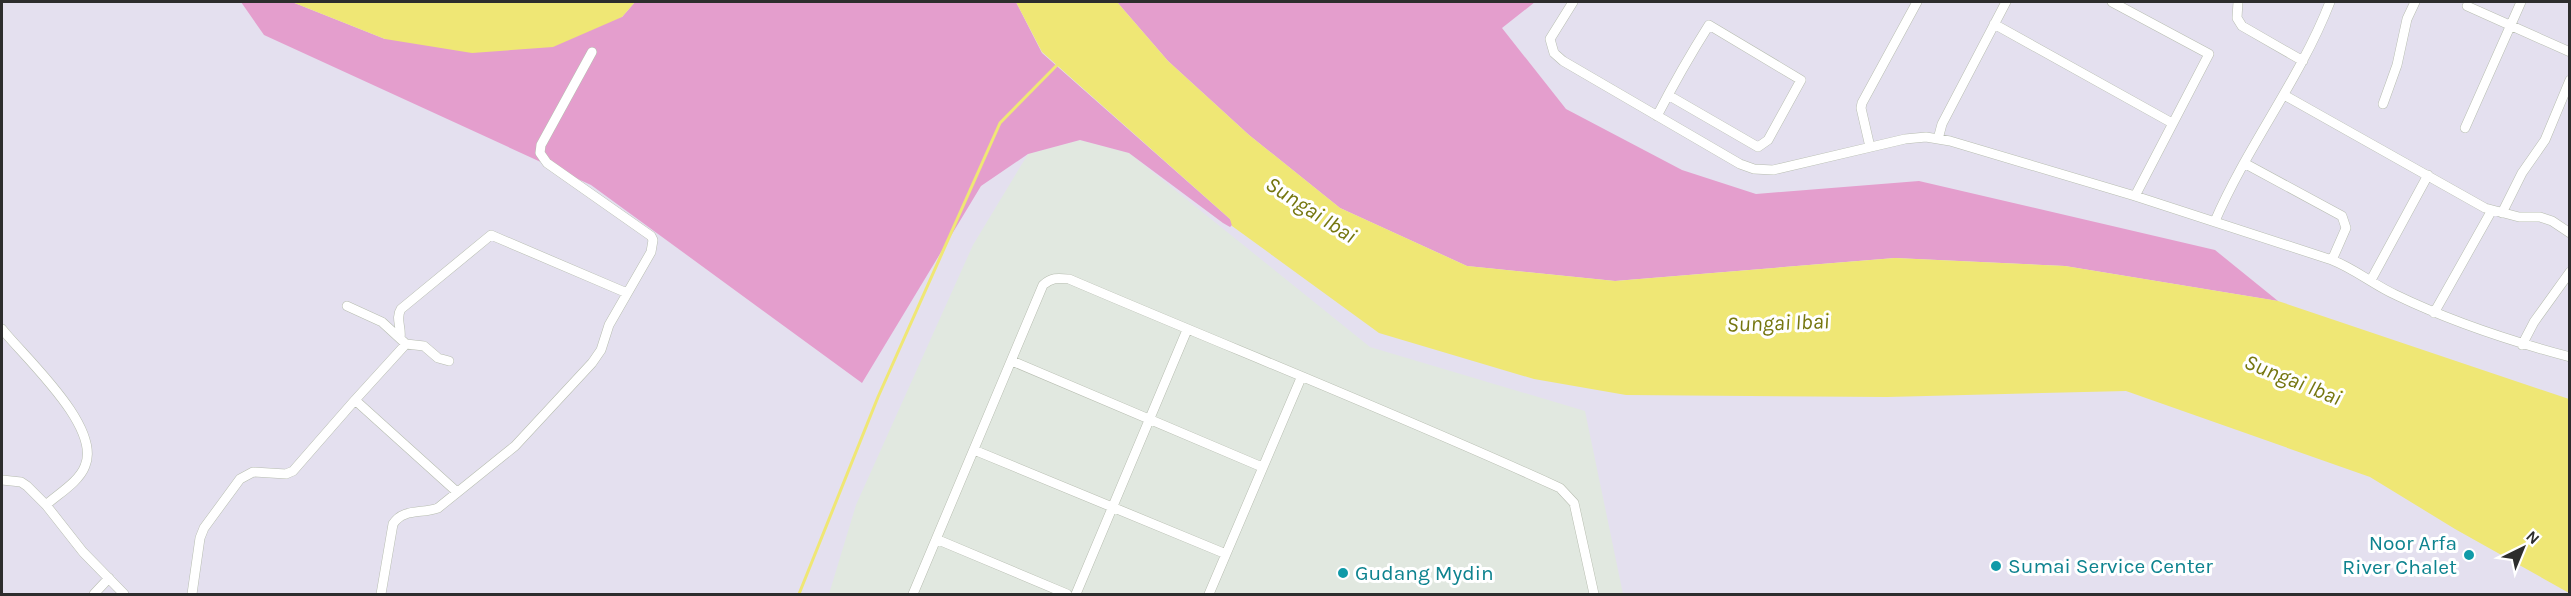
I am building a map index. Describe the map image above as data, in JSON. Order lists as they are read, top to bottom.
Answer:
{
  "water": ["Sungai Ibai"],
  "places": ["Noor Arfa River Chalet", "Sumai Service Center", "Gudang Mydin"],
  "north": "top right"
}
